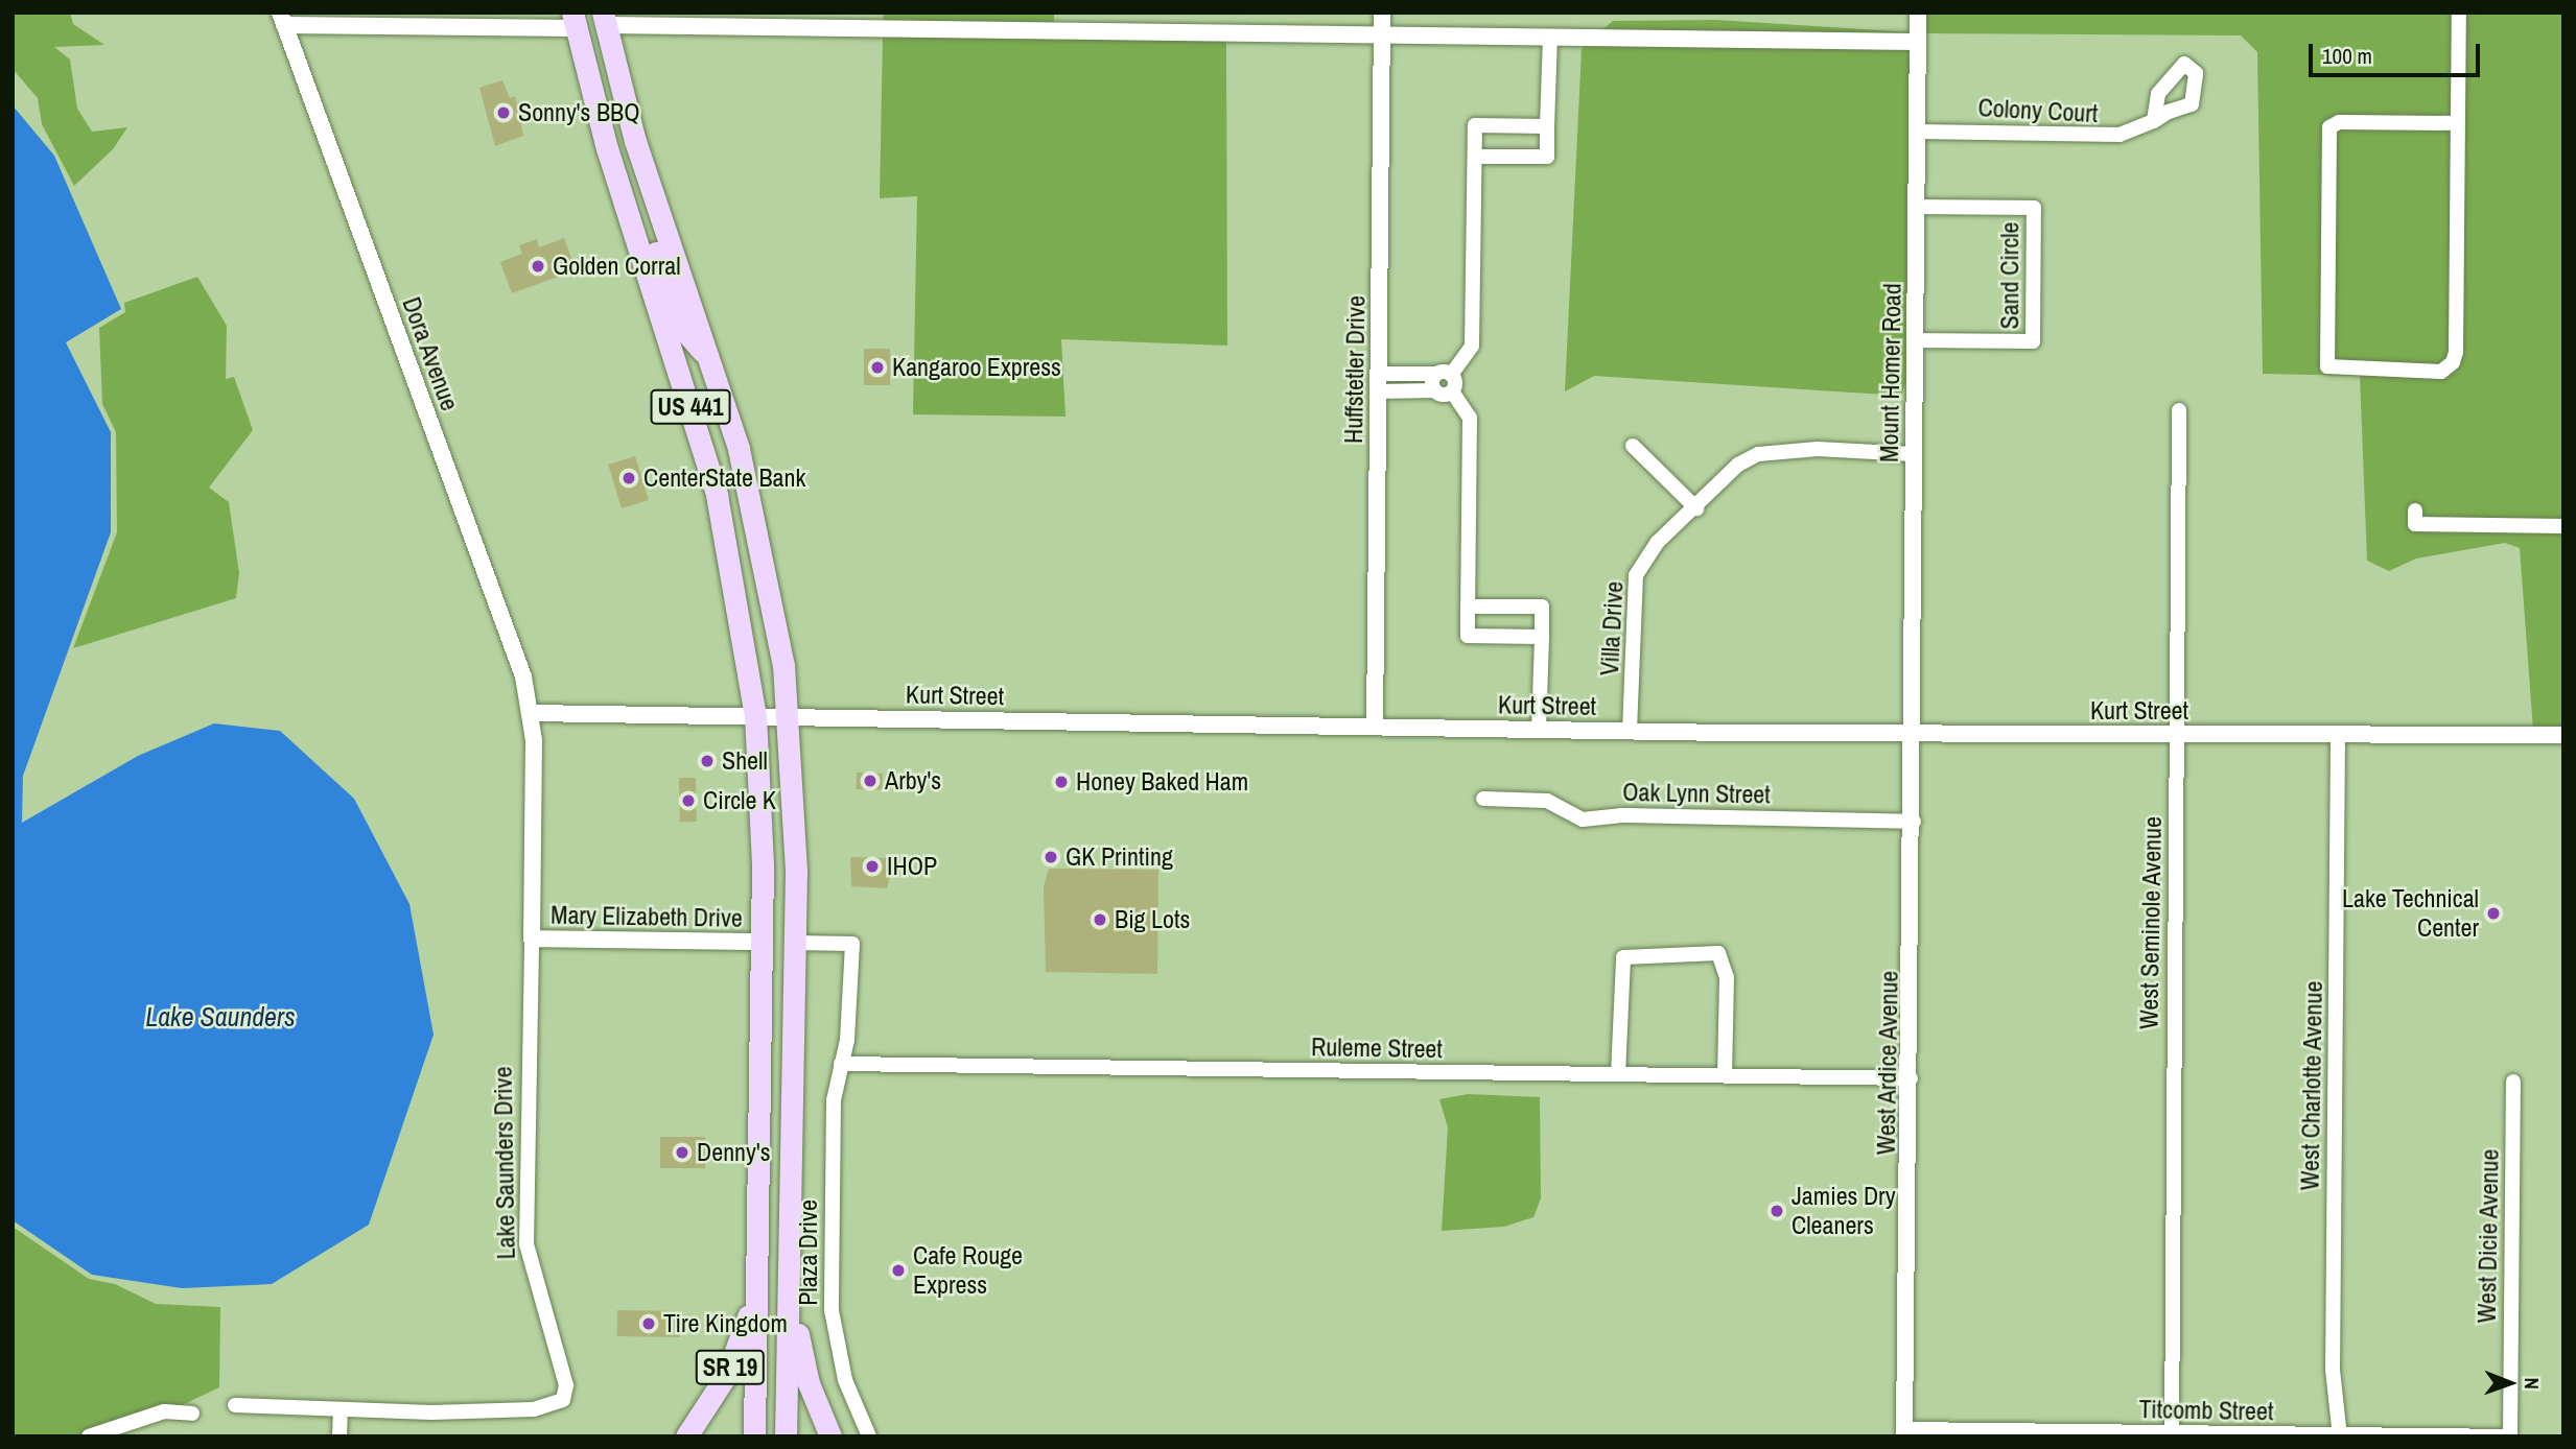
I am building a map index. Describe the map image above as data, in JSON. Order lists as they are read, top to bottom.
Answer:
{
  "streets": {
    "main road": ["US 441", "SR 19"],
    "street": [
      "Colony Court",
      "Sand Circle",
      "Dora Avenue",
      "Huffstetler Drive",
      "Mount Homer Road",
      "Villa Drive",
      "Kurt Street",
      "Oak Lynn Street",
      "Mary Elizabeth Drive",
      "West Seminole Avenue",
      "Ruleme Street",
      "West Ardice Avenue",
      "West Charlotte Avenue",
      "Lake Saunders Drive",
      "West Dicie Avenue",
      "Plaza Drive",
      "Titcomb Street"
    ]
  },
  "crossings": [
    ["Colony Court", "Mount Homer Road"],
    ["Sand Circle", "Mount Homer Road"],
    ["Dora Avenue", "Kurt Street"],
    ["Dora Avenue", "Lake Saunders Drive"],
    ["Huffstetler Drive", "Kurt Street"],
    ["Mount Homer Road", "Villa Drive"],
    ["Mount Homer Road", "Kurt Street"],
    ["Mount Homer Road", "West Ardice Avenue"],
    ["US 441", "Kurt Street"],
    ["US 441", "Mary Elizabeth Drive"],
    ["US 441", "SR 19"],
    ["Villa Drive", "Kurt Street"],
    ["Kurt Street", "West Seminole Avenue"],
    ["Kurt Street", "West Ardice Avenue"],
    ["Kurt Street", "West Charlotte Avenue"],
    ["Kurt Street", "Lake Saunders Drive"],
    ["Oak Lynn Street", "West Ardice Avenue"],
    ["Mary Elizabeth Drive", "Lake Saunders Drive"],
    ["West Seminole Avenue", "Titcomb Street"],
    ["Ruleme Street", "West Ardice Avenue"],
    ["Ruleme Street", "Plaza Drive"],
    ["West Ardice Avenue", "Titcomb Street"],
    ["West Charlotte Avenue", "Titcomb Street"],
    ["West Dicie Avenue", "Titcomb Street"]
  ],
  "water": ["Lake Saunders"],
  "places": [
    "Sonny's BBQ",
    "Golden Corral",
    "Kangaroo Express",
    "CenterState Bank",
    "Shell",
    "Arby's",
    "Honey Baked Ham",
    "Circle K",
    "GK Printing",
    "IHOP",
    "Lake Technical Center",
    "Big Lots",
    "Denny's",
    "Jamies Dry Cleaners",
    "Cafe Rouge Express",
    "Tire Kingdom"
  ],
  "scale_bar": "100 m",
  "north": "right"
}
